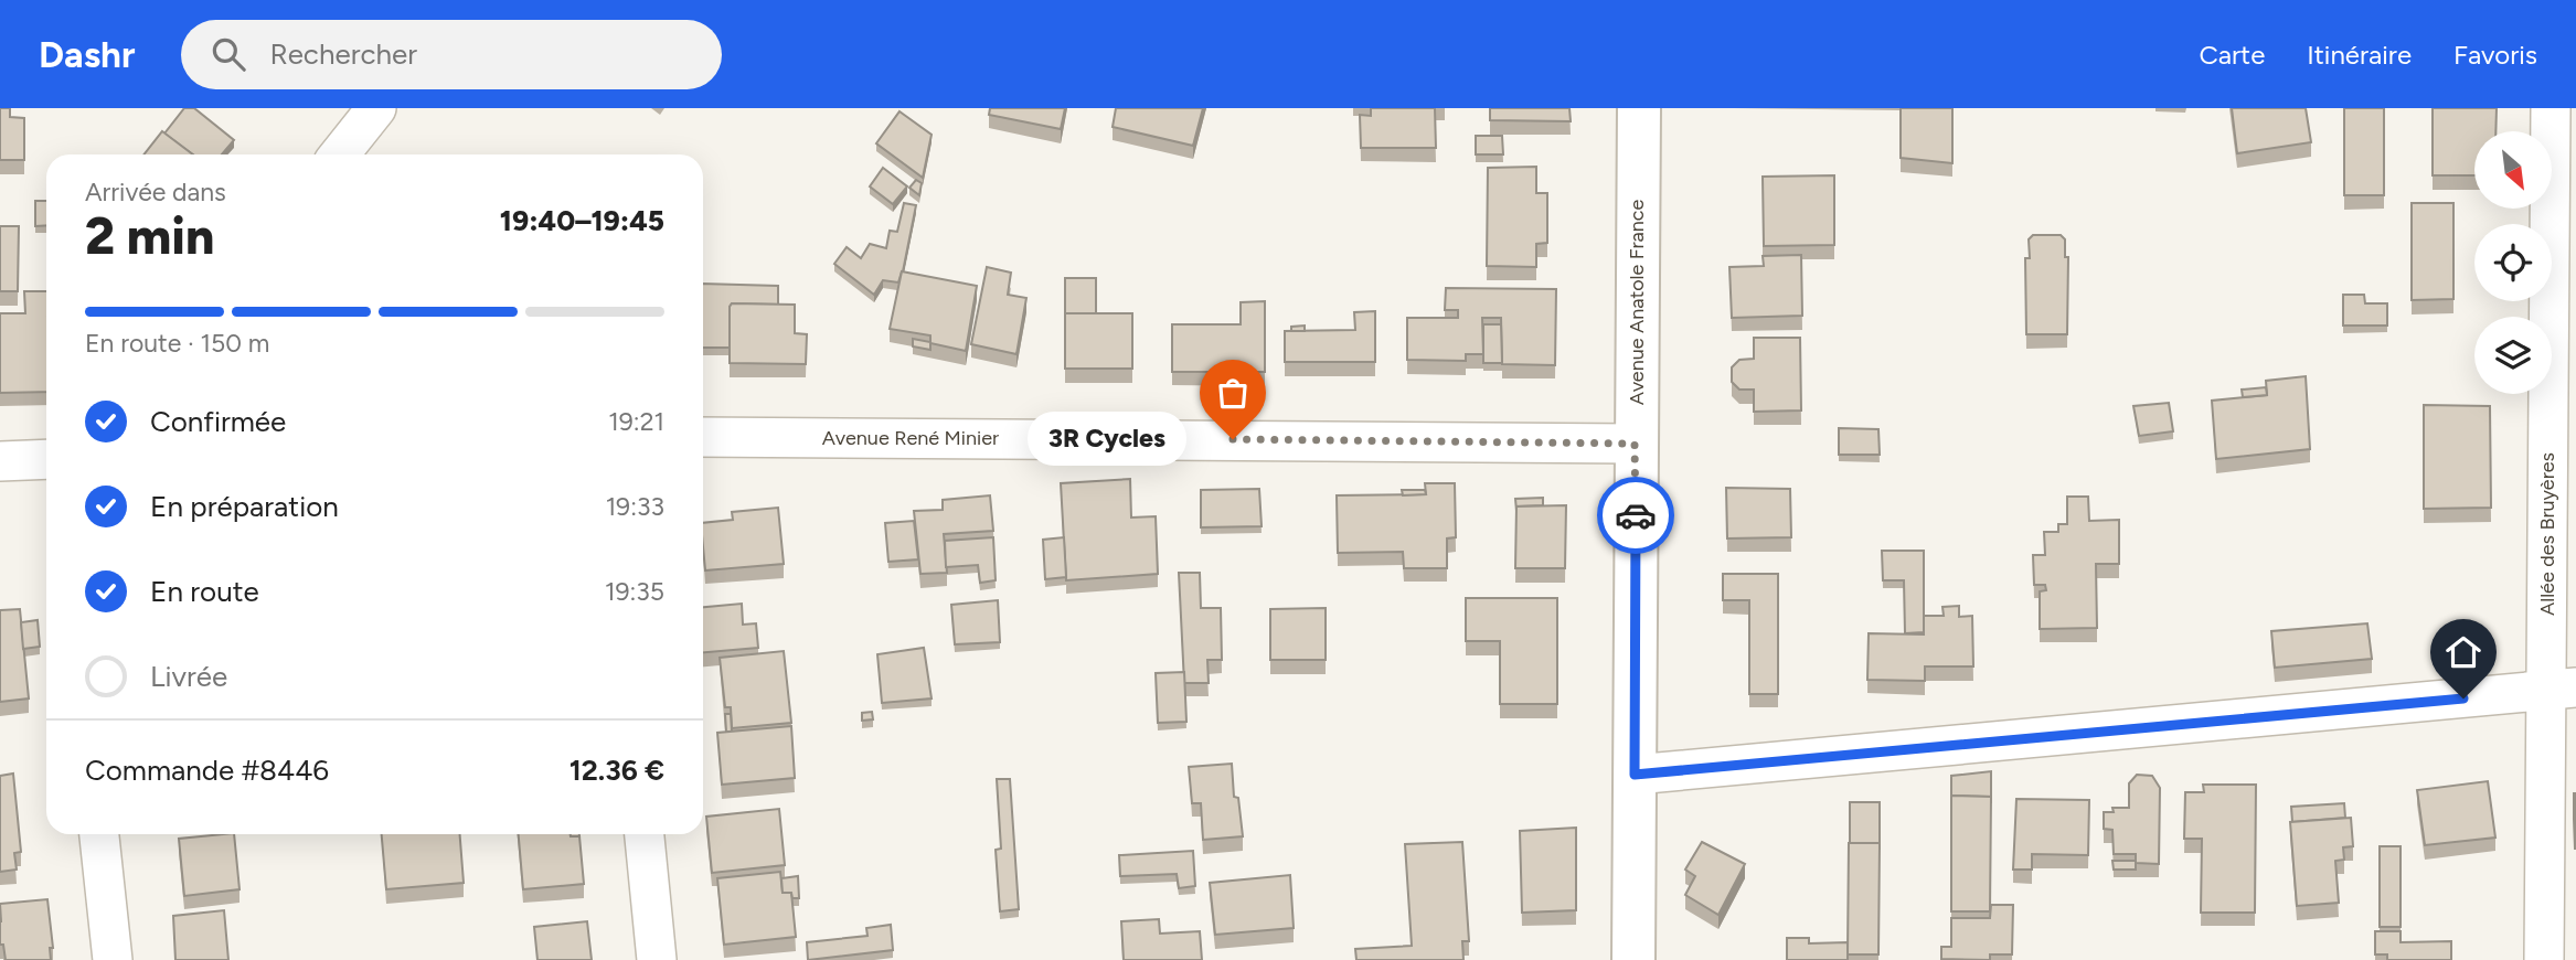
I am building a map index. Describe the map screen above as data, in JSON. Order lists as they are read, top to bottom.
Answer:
{
  "streets": {
    "street": ["Avenue Anatole France", "Avenue René Minier", "Allée des Bruyères"]
  },
  "crossings": [
    ["Avenue Anatole France", "Avenue René Minier"]
  ],
  "places": ["3R Cycles"],
  "north": "bottom right",
  "page": {
    "header": "Dashr",
    "search": "Rechercher",
    "nav": ["Carte", "Itinéraire", "Favoris"],
    "heading": ["2 min", "Arrivée dans", "19:40–19:45"],
    "panel": ["Commande #8446", "12.36 €"],
    "bar": "En route · 150 m",
    "list": [
      ["Confirmée", "19:21"],
      ["En préparation", "19:33"],
      ["En route", "19:35"],
      "Livrée"
    ],
    "bubble": "3R Cycles"
  }
}
